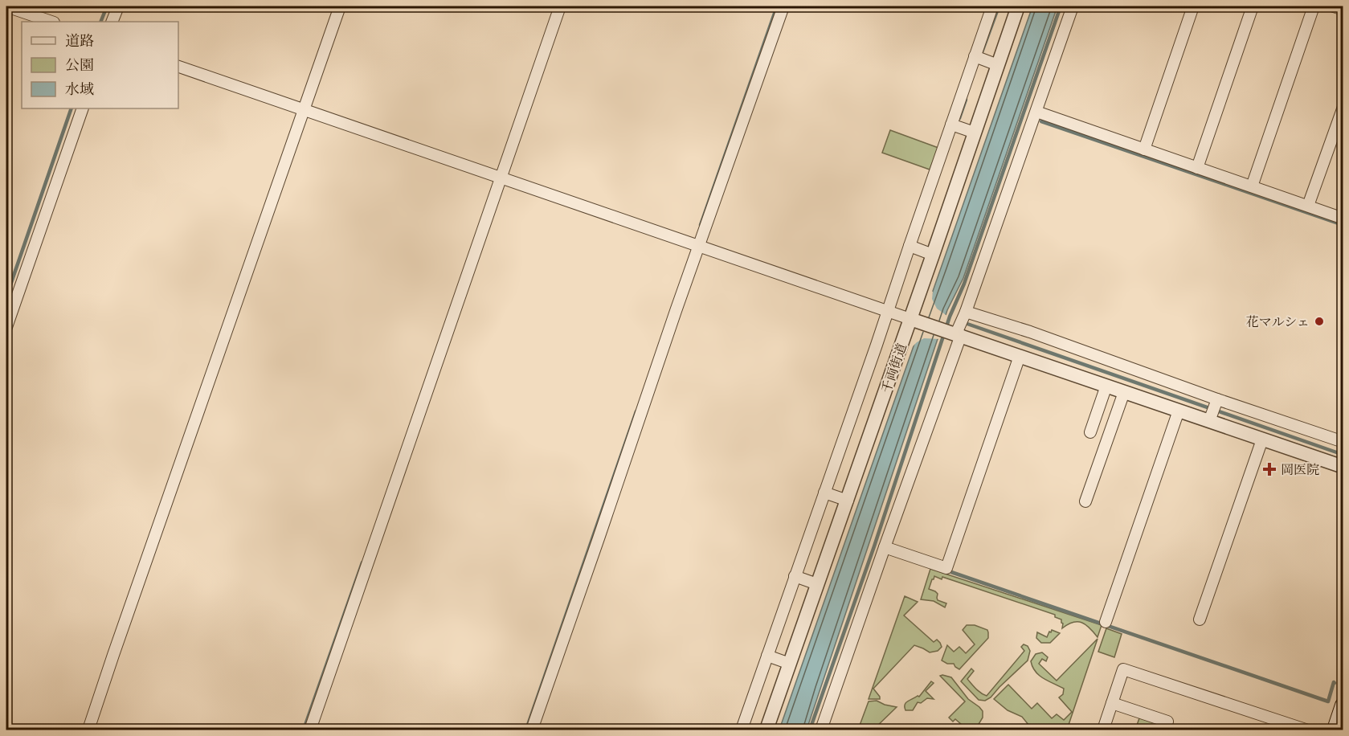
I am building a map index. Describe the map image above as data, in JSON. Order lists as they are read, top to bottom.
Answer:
{
  "streets": {
    "street": ["千両街道"]
  },
  "places": {
    "other": ["花マルシェ"],
    "health": ["岡医院"]
  },
  "legend": ["道路", "公園", "水域"]
}
